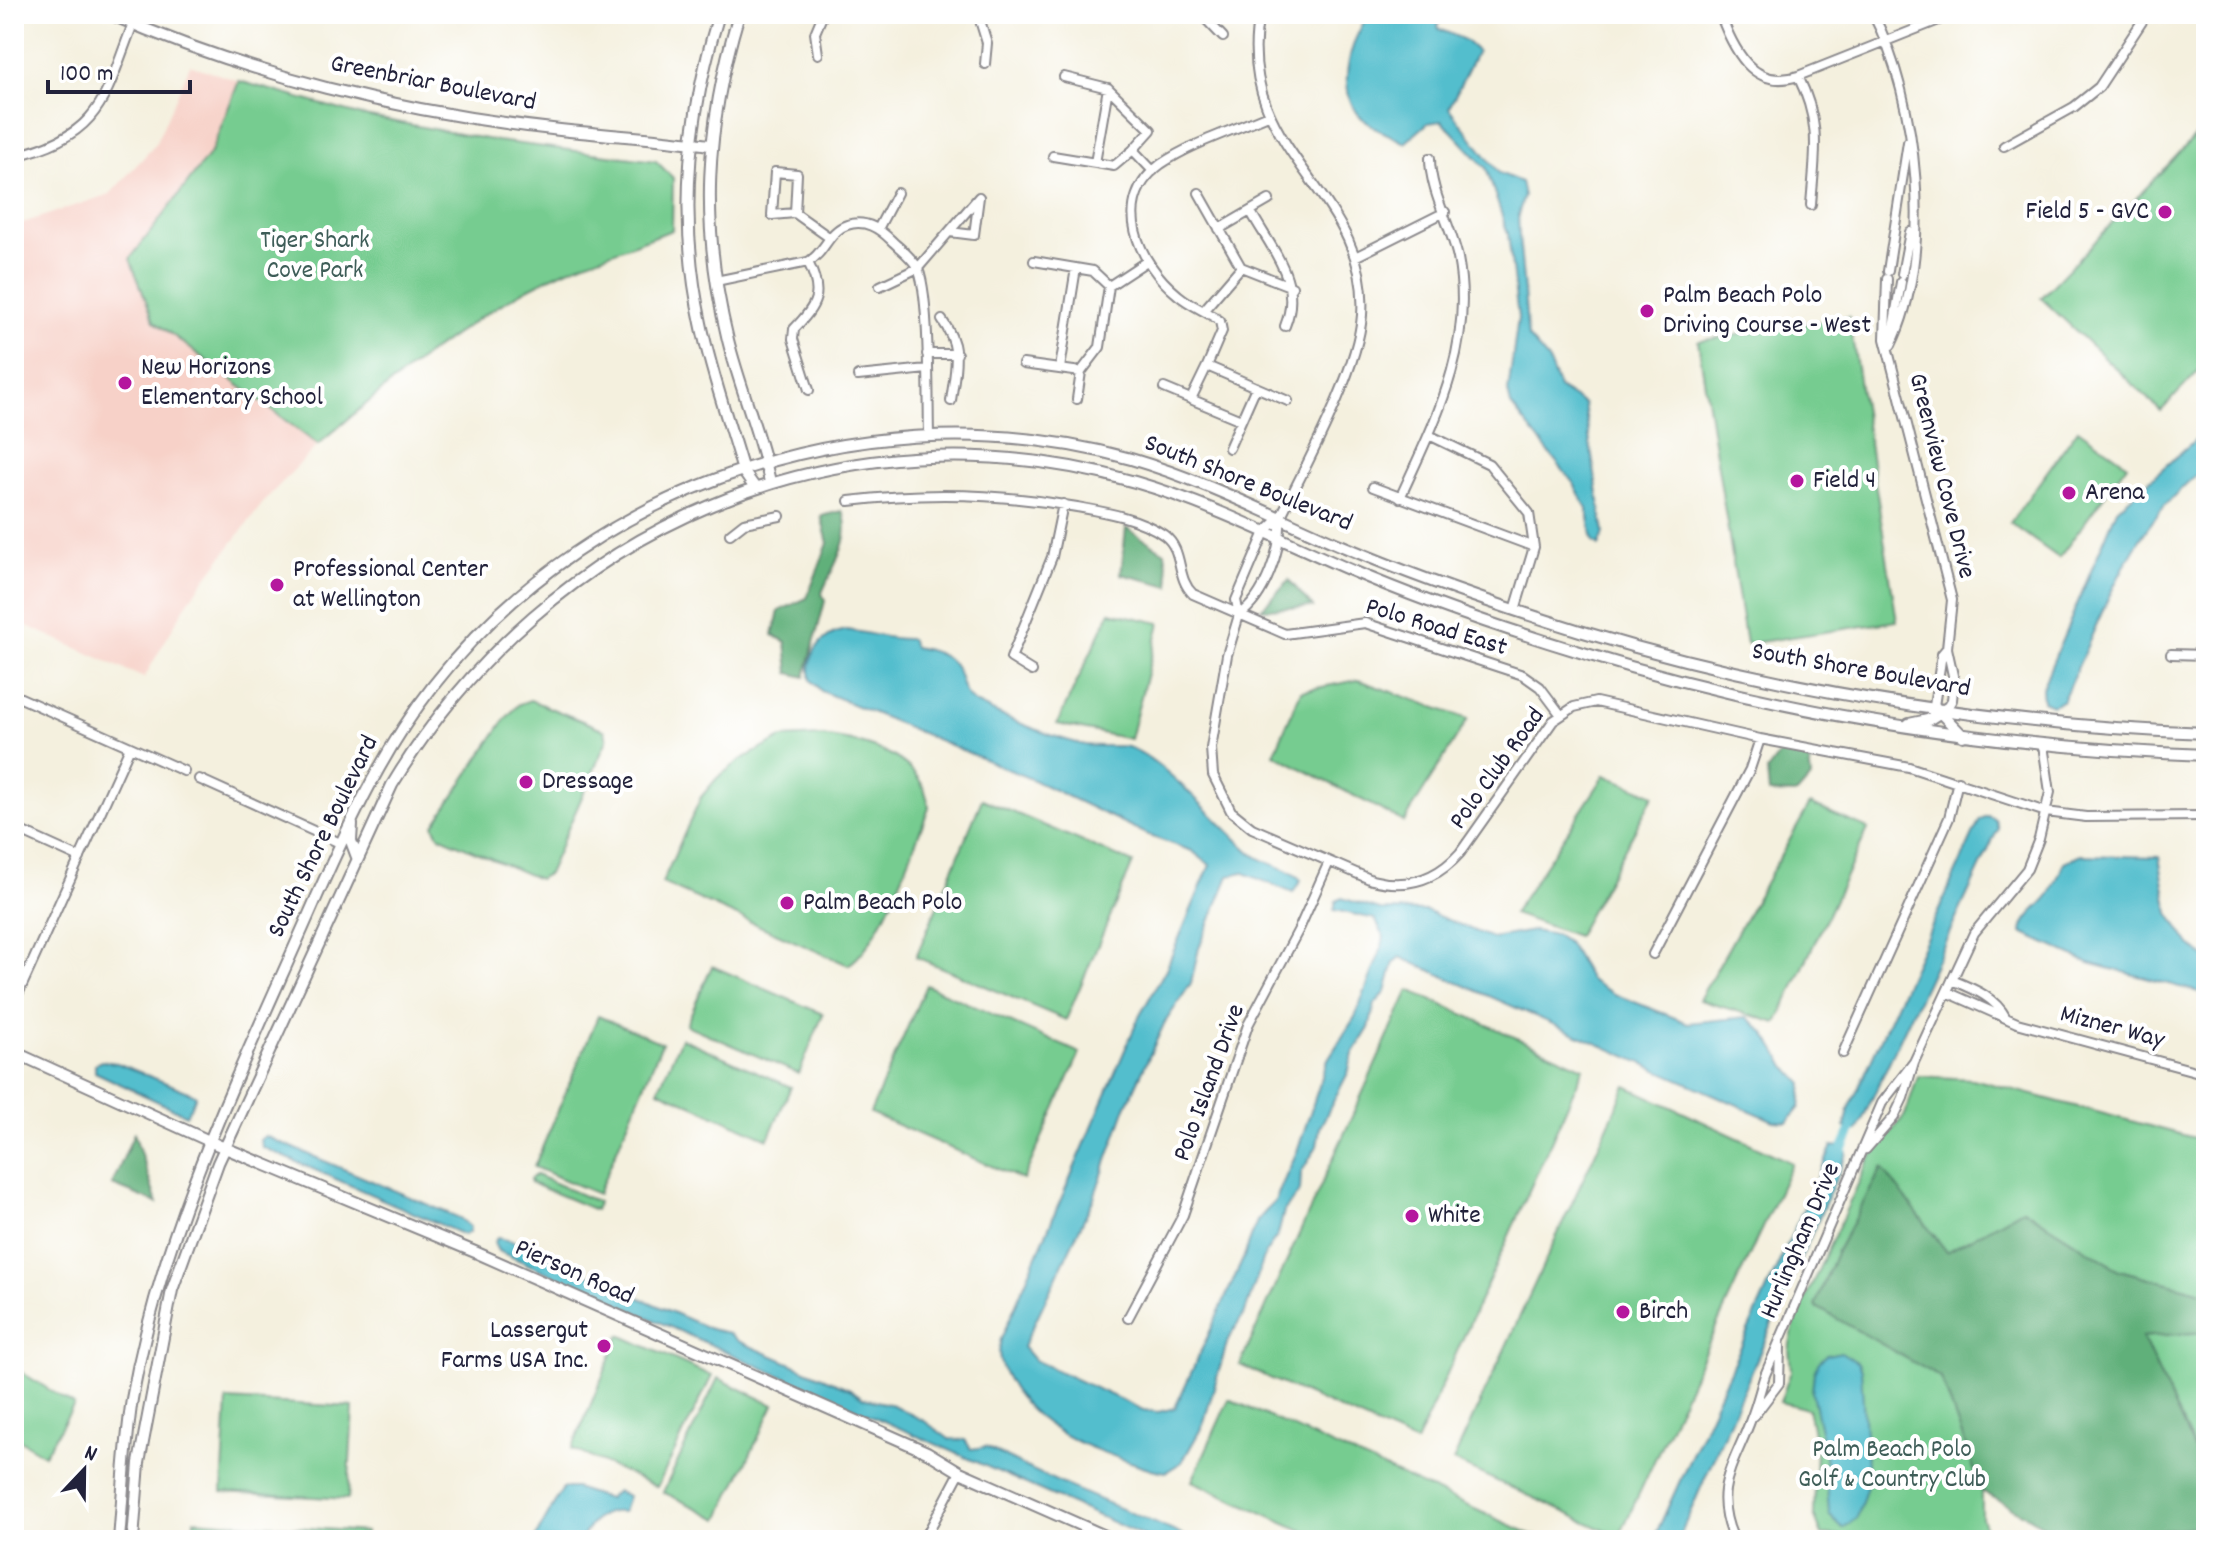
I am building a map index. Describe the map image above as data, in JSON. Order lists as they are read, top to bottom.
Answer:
{
  "streets": {
    "street": [
      "Greenbriar Boulevard",
      "Greenview Cove Drive",
      "South Shore Boulevard",
      "Polo Road East",
      "Polo Club Road",
      "Mizner Way",
      "Polo Island Drive",
      "Hurlingham Drive",
      "Pierson Road"
    ]
  },
  "crossings": [
    ["Greenview Cove Drive", "South Shore Boulevard"],
    ["South Shore Boulevard", "Hurlingham Drive"],
    ["South Shore Boulevard", "Pierson Road"],
    ["Polo Road East", "Polo Club Road"],
    ["Polo Club Road", "Polo Island Drive"],
    ["Polo Club Road", "Hurlingham Drive"],
    ["Mizner Way", "Hurlingham Drive"]
  ],
  "parks": ["Tiger Shark Cove Park", "Palm Beach Polo Golf & Country Club"],
  "places": [
    "Field 5 - GVC",
    "Palm Beach Polo Driving Course - West",
    "New Horizons Elementary School",
    "Field 4",
    "Arena",
    "Professional Center at Wellington",
    "Dressage",
    "Palm Beach Polo",
    "White",
    "Birch",
    "Lassergut Farms USA Inc."
  ],
  "scale_bar": "100 m",
  "north": "top"
}
